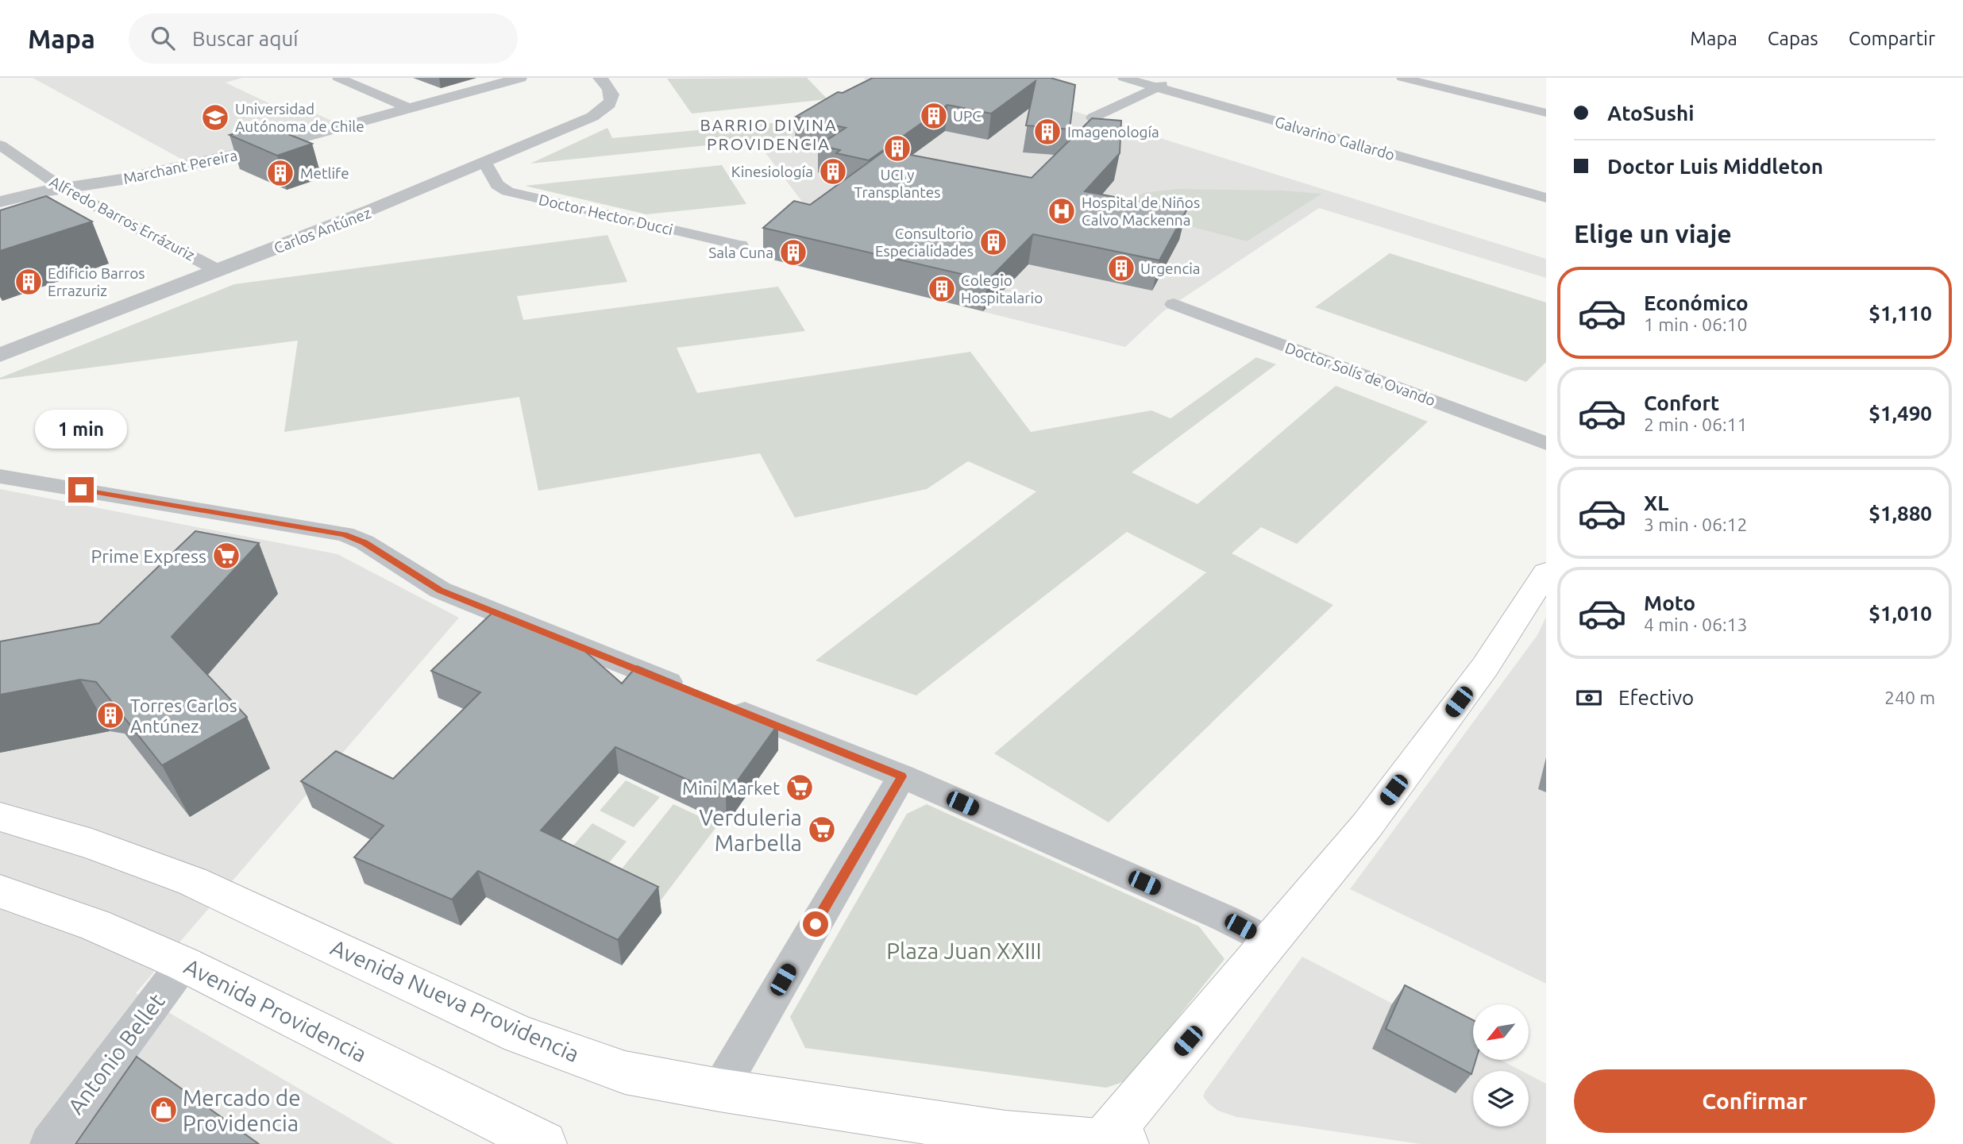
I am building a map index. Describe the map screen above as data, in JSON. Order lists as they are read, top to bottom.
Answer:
{
  "streets": {
    "main road": ["Avenida Nueva Providencia", "Avenida Providencia"],
    "street": [
      "Galvarino Gallardo",
      "Marchant Pereira",
      "Doctor Hector Ducci",
      "Alfredo Barros Errázuriz",
      "Carlos Antúnez",
      "Doctor Solís de Ovando",
      "Antonio Bellet"
    ]
  },
  "crossings": [
    ["Marchant Pereira", "Alfredo Barros Errázuriz"],
    ["Doctor Hector Ducci", "Carlos Antúnez"],
    ["Alfredo Barros Errázuriz", "Carlos Antúnez"],
    ["Avenida Providencia", "Antonio Bellet"]
  ],
  "districts": ["BARRIO DIVINA PROVIDENCIA"],
  "parks": ["Plaza Juan XXIII"],
  "places": {
    "building": [
      "UPC",
      "Imagenología",
      "UCI y Transplantes",
      "Kinesiología",
      "Metlife",
      "Consultorio Especialidades",
      "Sala Cuna",
      "Urgencia",
      "Edificio Barros Errazuriz",
      "Colegio Hospitalario",
      "Torres Carlos Antúnez"
    ],
    "school or university": ["Universidad Autónoma de Chile"],
    "hospital": ["Hospital de Niños Calvo Mackenna"],
    "supermarket": ["Prime Express", "Mini Market", "Verduleria Marbella"],
    "shop": ["Mercado de Providencia"]
  },
  "north": "bottom left",
  "page": {
    "header": "Mapa",
    "search": "Buscar aquí",
    "nav": ["Mapa", "Capas", "Compartir"],
    "banner": ["AtoSushi", "Doctor Luis Middleton"],
    "heading": "Elige un viaje",
    "list": [
      {
        "name": "Económico",
        "note": "1 min · 06:10",
        "value": "$1,110"
      },
      {
        "name": "Confort",
        "note": "2 min · 06:11",
        "value": "$1,490"
      },
      {
        "name": "XL",
        "note": "3 min · 06:12",
        "value": "$1,880"
      },
      {
        "name": "Moto",
        "note": "4 min · 06:13",
        "value": "$1,010"
      }
    ],
    "bubble": "1 min",
    "pay": ["Efectivo", "240 m"],
    "buttons": "Confirmar"
  }
}
